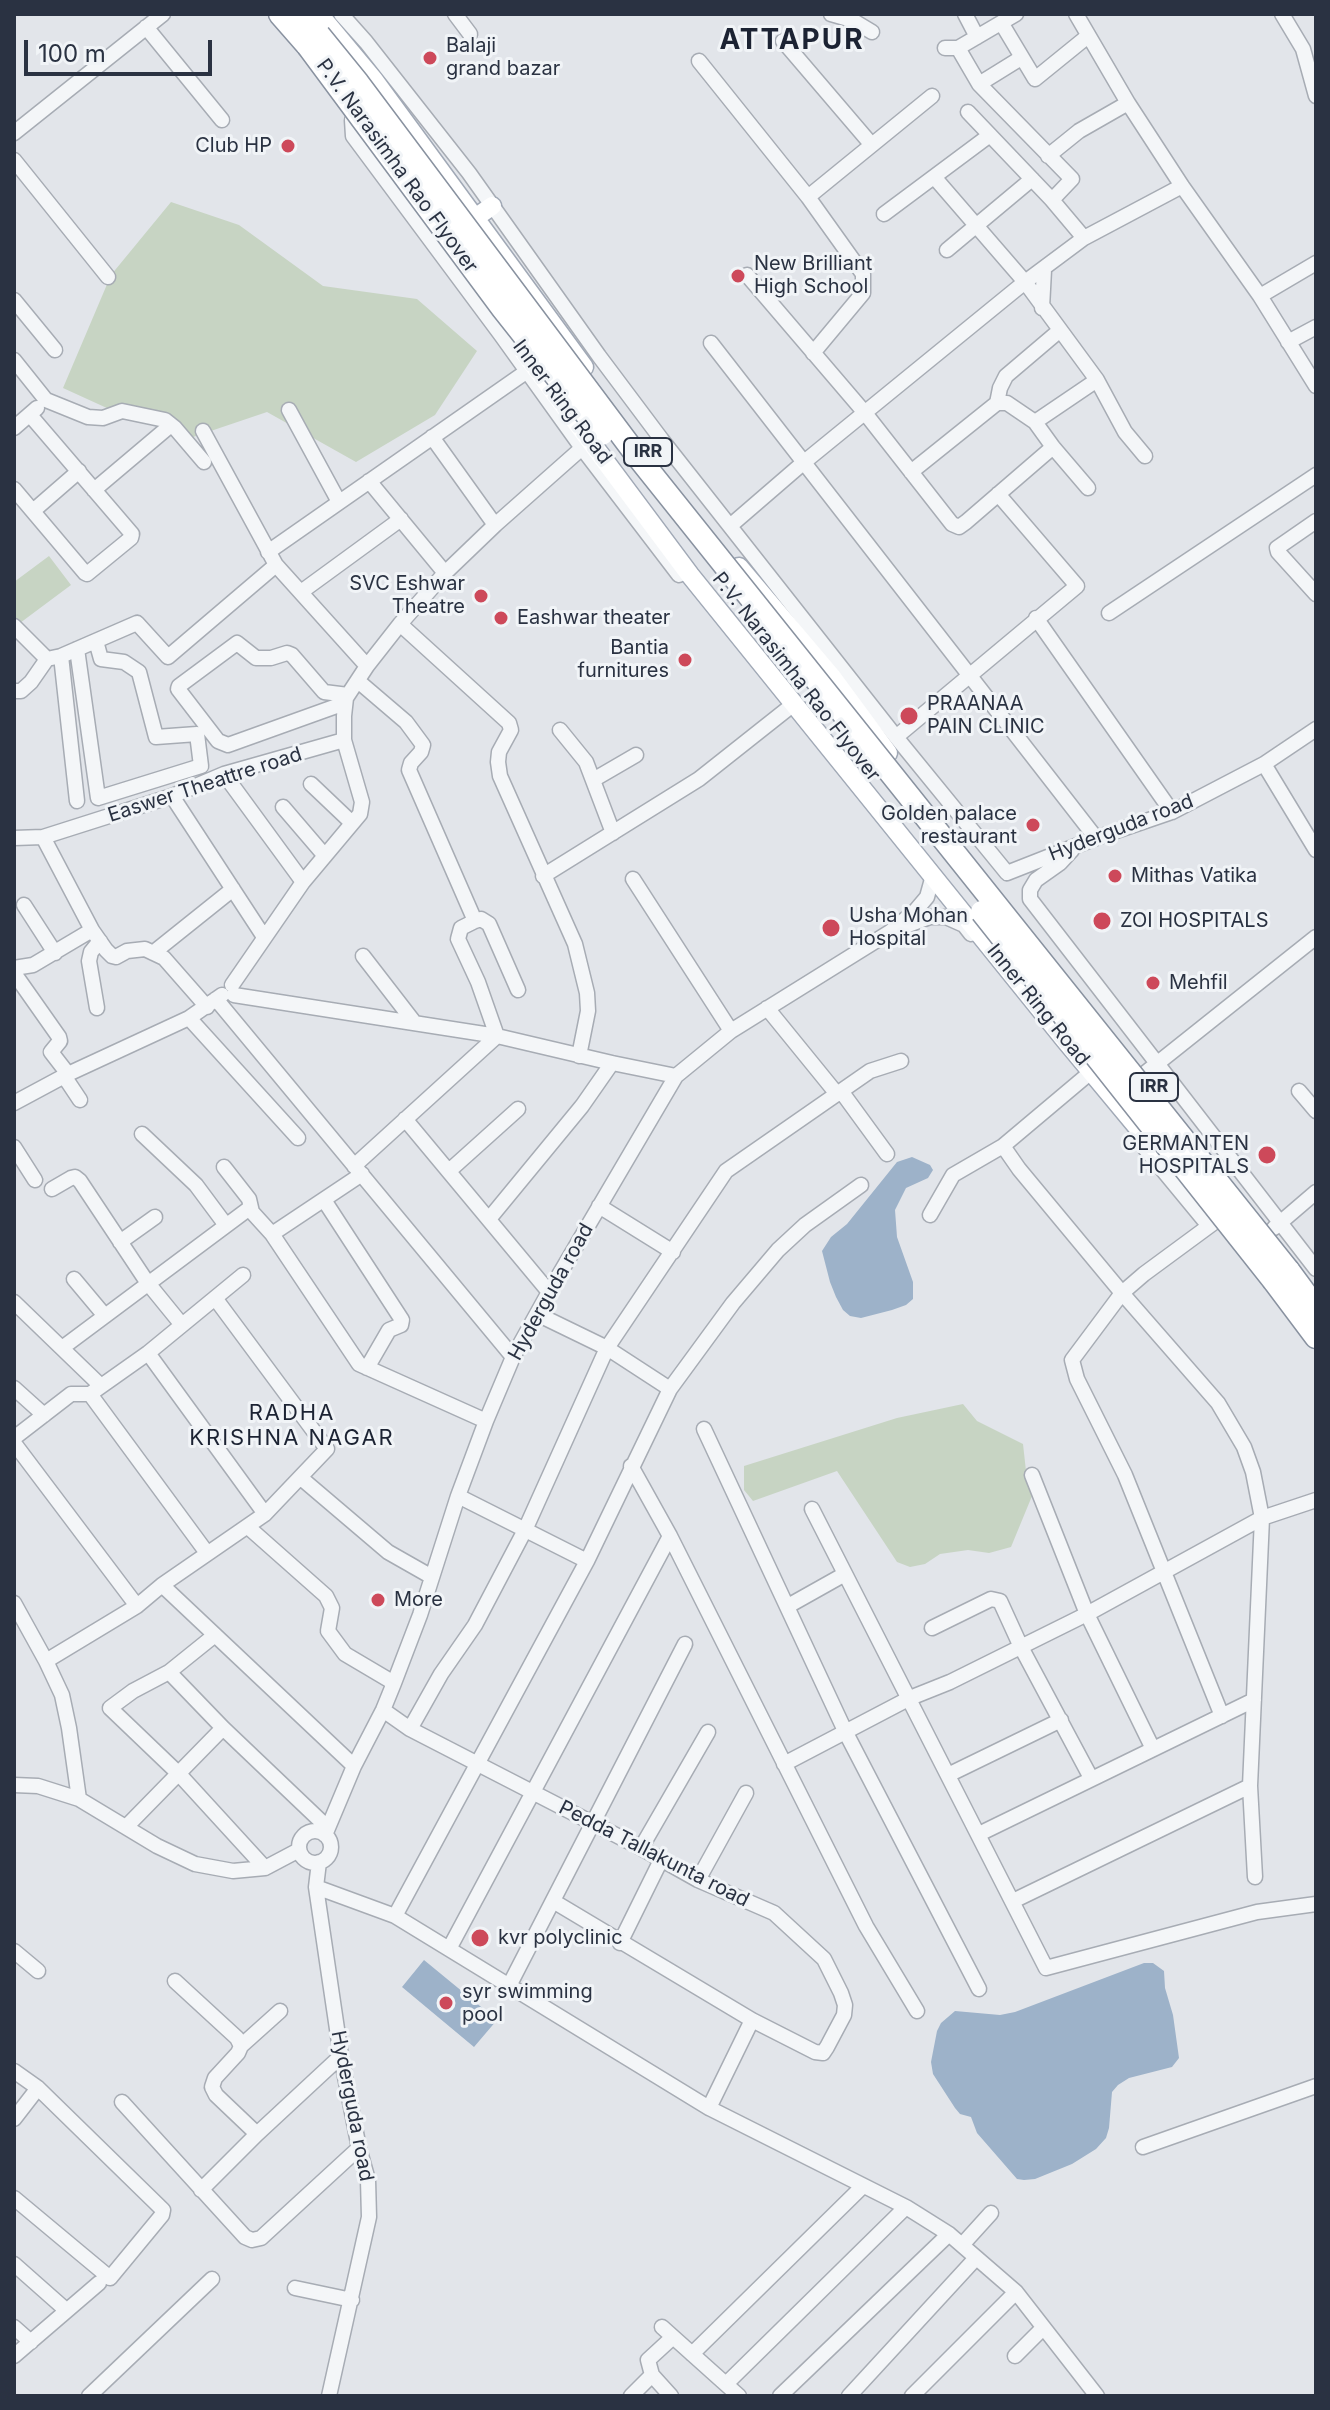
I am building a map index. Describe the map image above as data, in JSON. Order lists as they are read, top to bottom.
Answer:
{
  "streets": {
    "highway": ["P.V. Narasimha Rao Flyover"],
    "main road": ["Inner Ring Road", "IRR"],
    "street": ["Easwer Theattre road", "Hyderguda road", "Pedda Tallakunta road"]
  },
  "crossings": [
    ["P.V. Narasimha Rao Flyover", "Inner Ring Road"],
    ["Inner Ring Road", "Hyderguda road"],
    ["Hyderguda road", "Pedda Tallakunta road"]
  ],
  "districts": ["ATTAPUR", "RADHA KRISHNA NAGAR"],
  "places": [
    "Balaji grand bazar",
    "Club HP",
    "New Brilliant High School",
    "SVC Eshwar Theatre",
    "Eashwar theater",
    "Bantia furnitures",
    "PRAANAA PAIN CLINIC",
    "Golden palace restaurant",
    "Mithas Vatika",
    "ZOI HOSPITALS",
    "Usha Mohan Hospital",
    "Mehfil",
    "GERMANTEN HOSPITALS",
    "More",
    "kvr polyclinic",
    "syr swimming pool"
  ],
  "scale_bar": "100 m"
}
